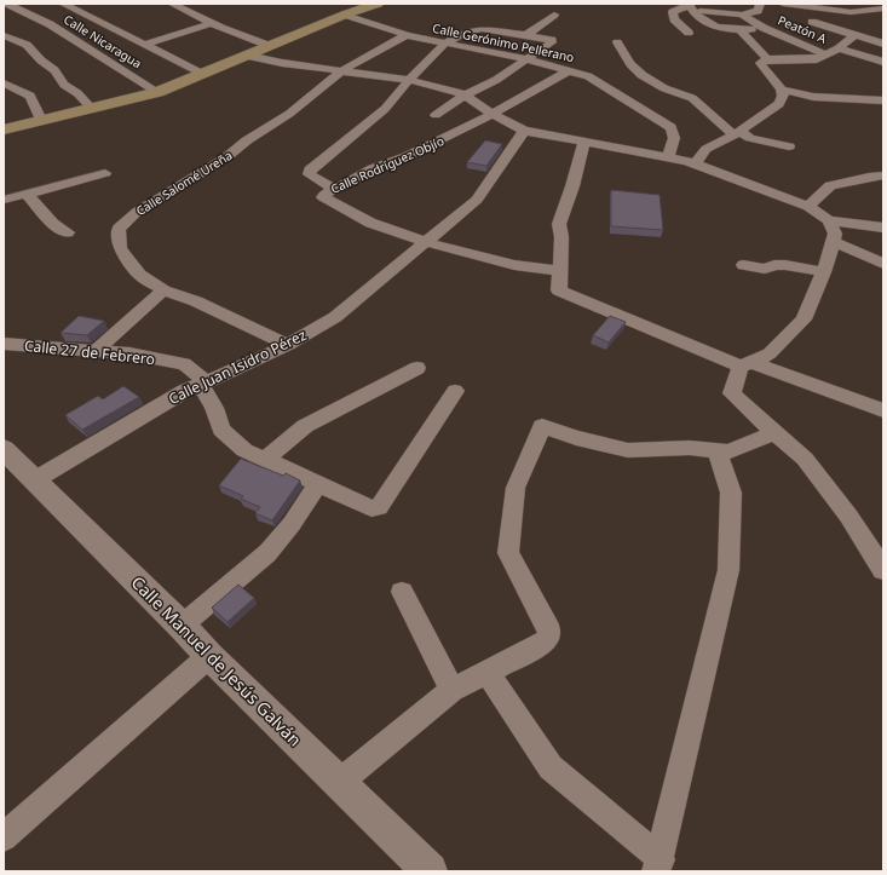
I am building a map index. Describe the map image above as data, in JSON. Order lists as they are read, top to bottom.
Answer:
{
  "streets": {
    "street": [
      "Peatón A",
      "Calle Nicaragua",
      "Calle Gerónimo Pellerano",
      "Calle Rodríguez Objío",
      "Calle Salomé Ureña",
      "Calle 27 de Febrero",
      "Calle Juan Isidro Pérez",
      "Calle Manuel de Jesús Galván"
    ]
  },
  "crossings": [
    ["Calle Gerónimo Pellerano", "Calle Rodríguez Objío"],
    ["Calle Gerónimo Pellerano", "Calle Salomé Ureña"],
    ["Calle Rodríguez Objío", "Calle Juan Isidro Pérez"],
    ["Calle Salomé Ureña", "Calle Juan Isidro Pérez"],
    ["Calle 27 de Febrero", "Calle Juan Isidro Pérez"],
    ["Calle Juan Isidro Pérez", "Calle Manuel de Jesús Galván"]
  ]
}
